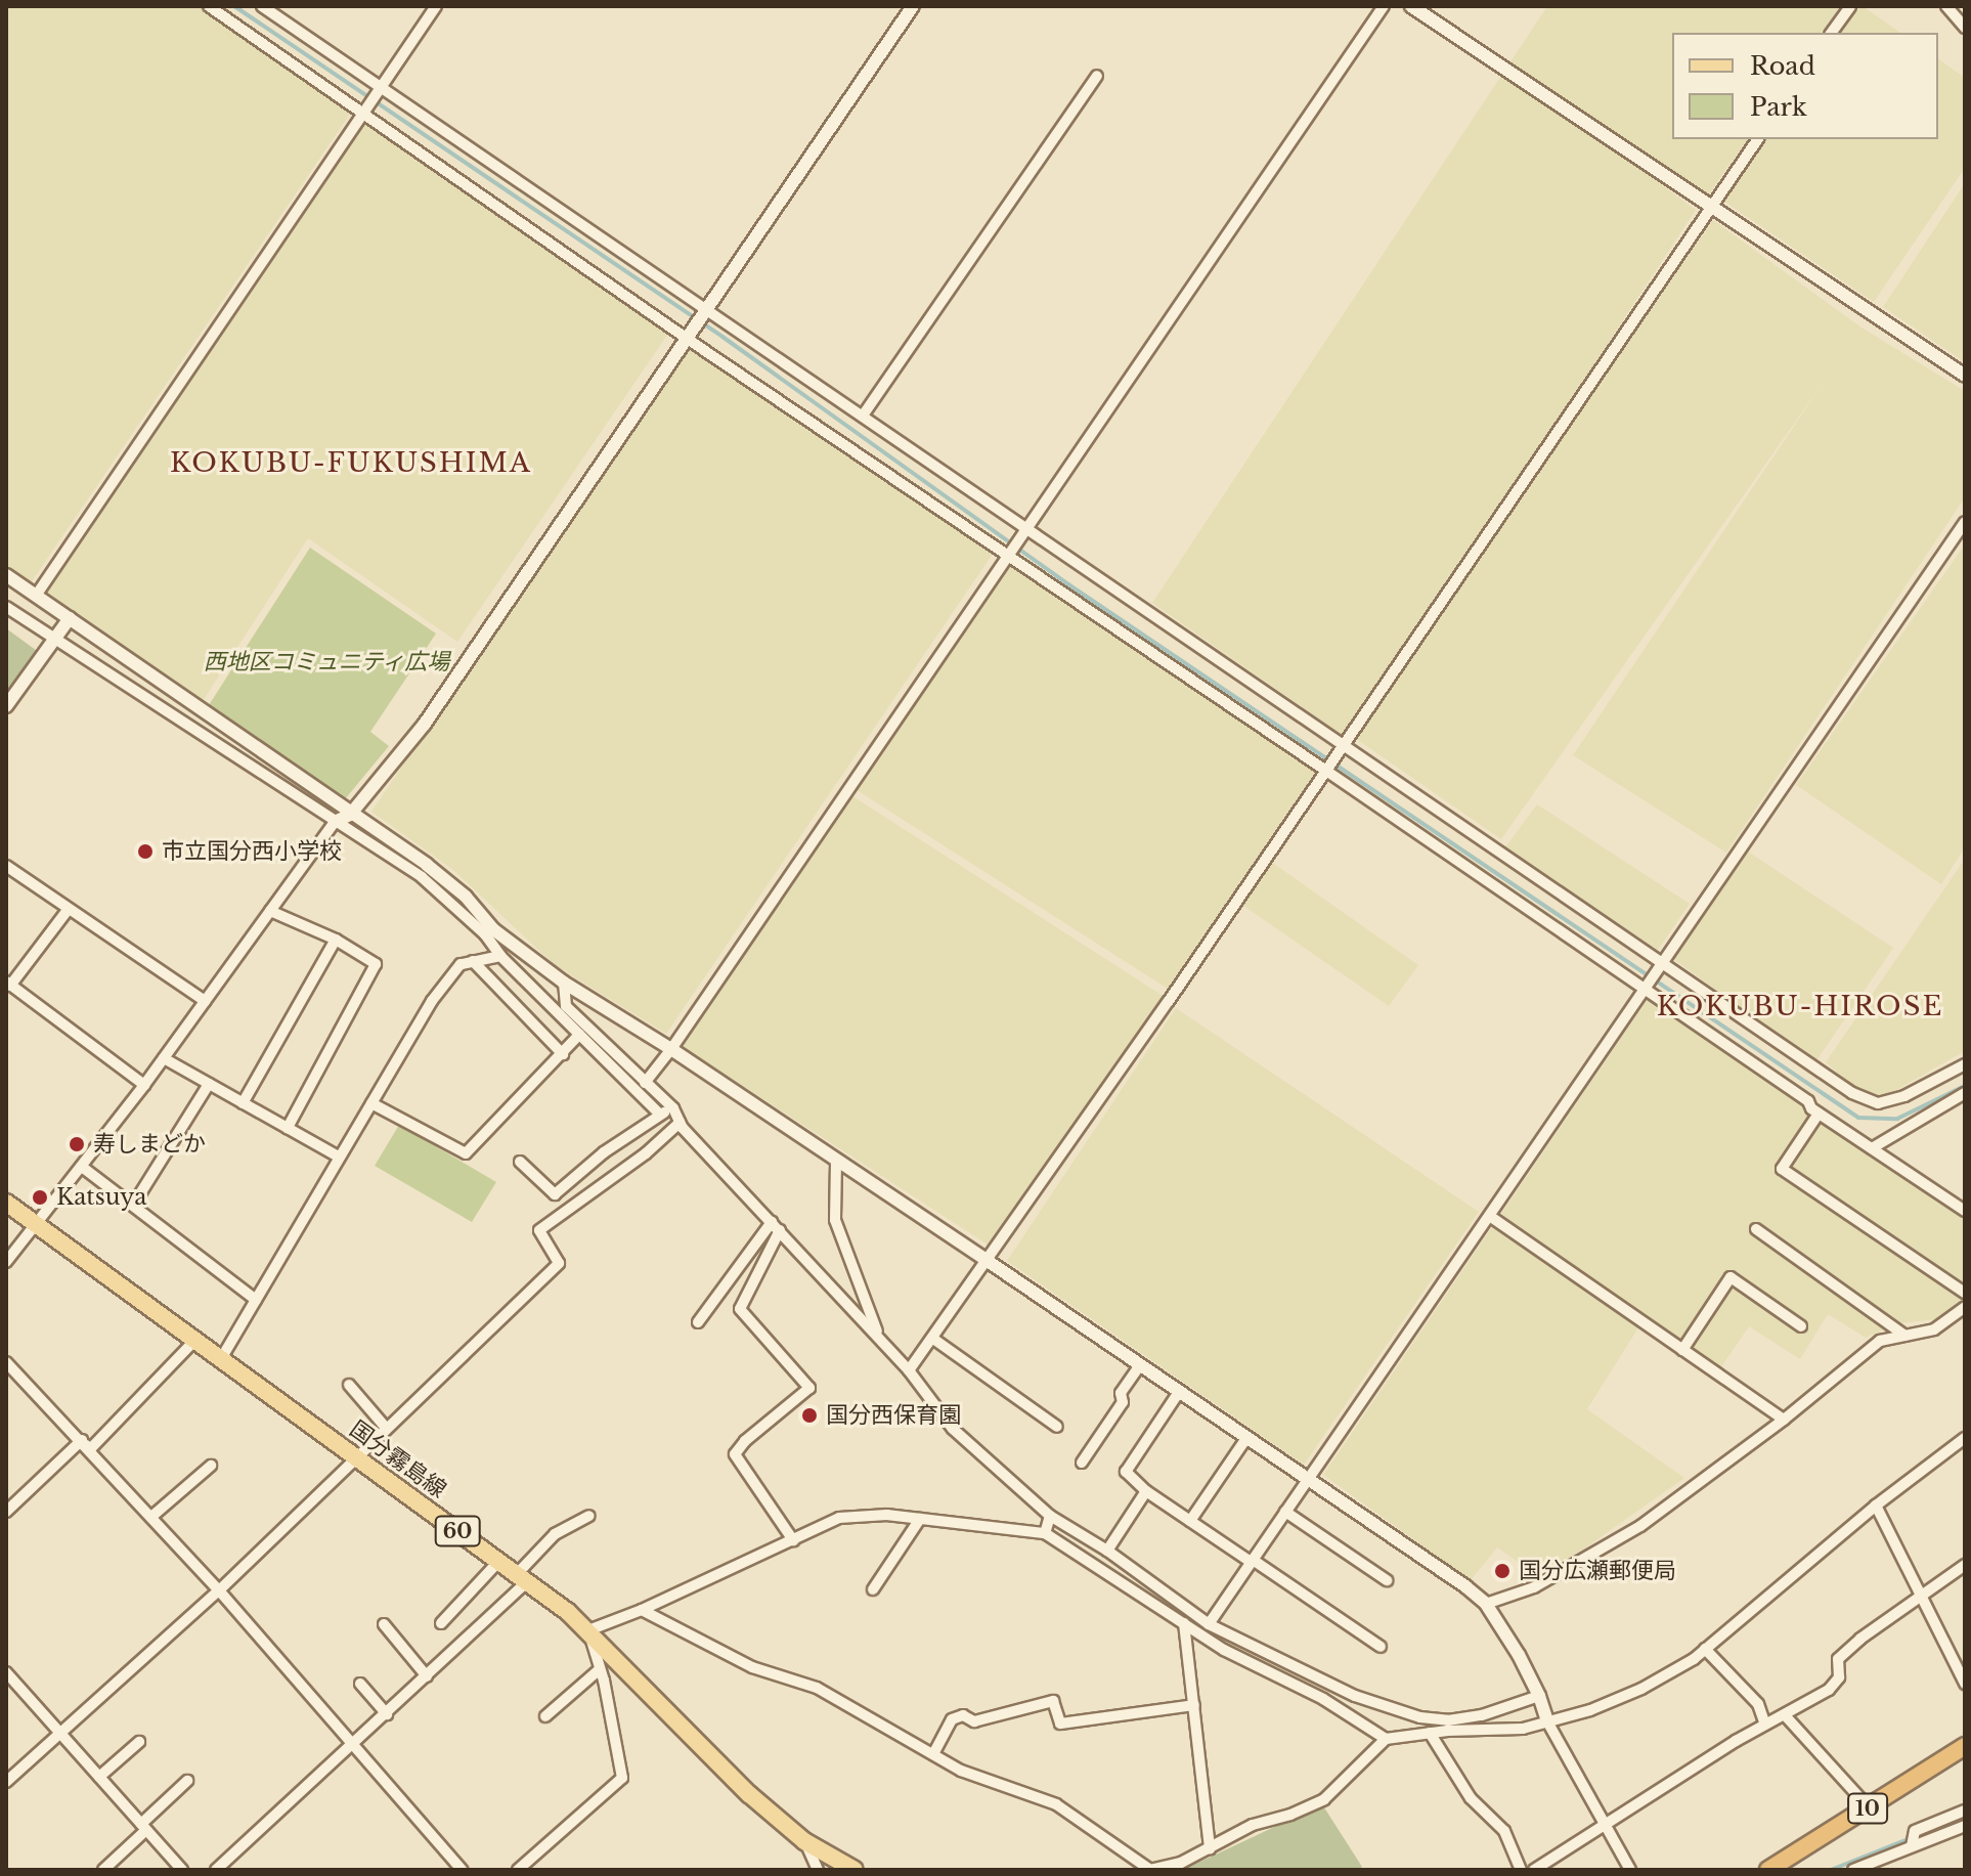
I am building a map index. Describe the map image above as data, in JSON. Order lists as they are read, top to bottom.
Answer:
{
  "streets": {
    "highway": ["10"],
    "main road": ["国分霧島線", "60"]
  },
  "districts": ["KOKUBU-FUKUSHIMA", "KOKUBU-HIROSE"],
  "parks": ["西地区コミュニティ広場"],
  "places": [
    "市立国分西小学校",
    "寿しまどか",
    "Katsuya",
    "国分西保育園",
    "国分広瀬郵便局"
  ],
  "legend": ["Road", "Park"]
}
